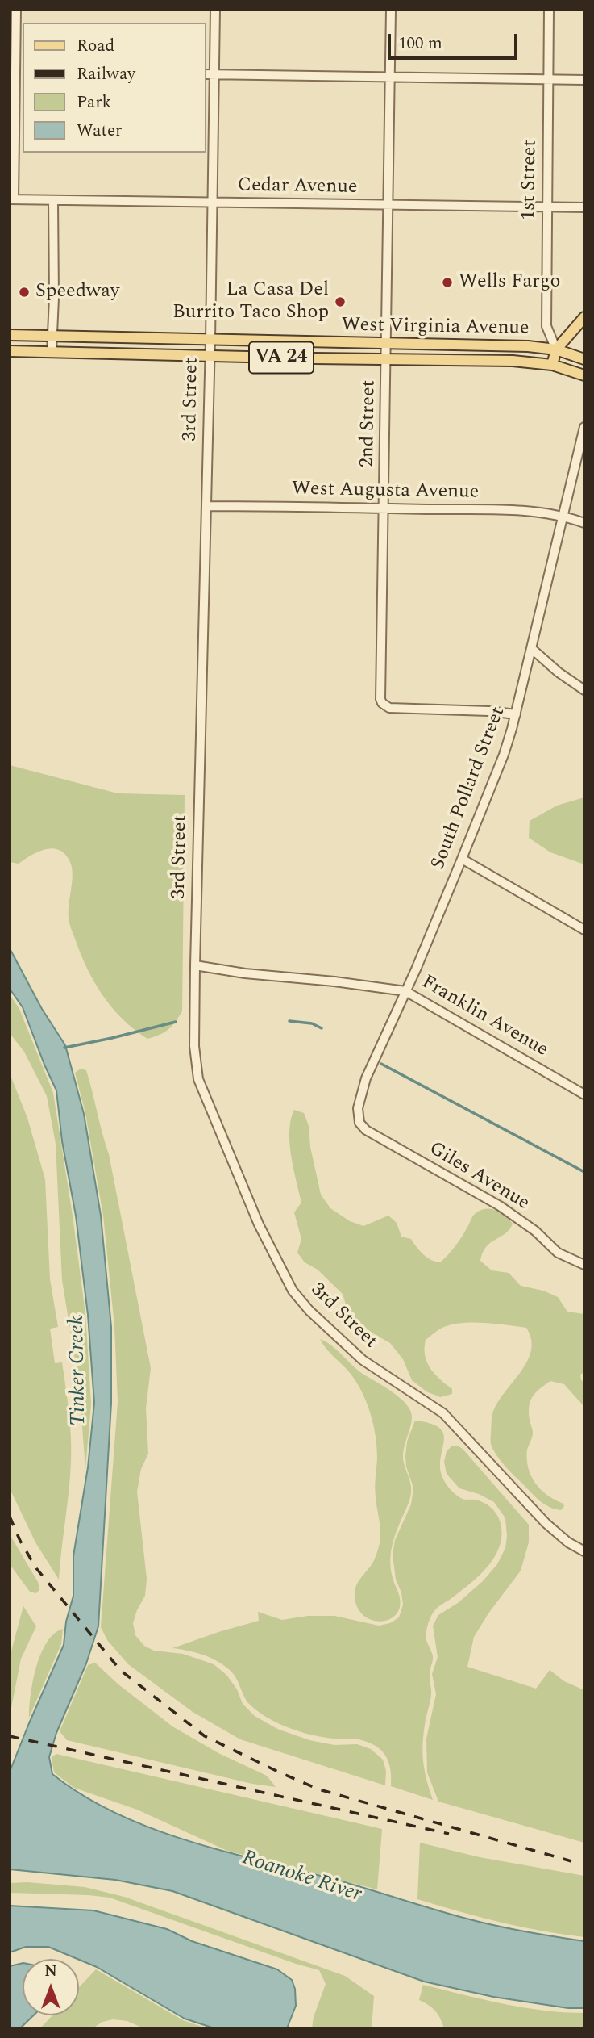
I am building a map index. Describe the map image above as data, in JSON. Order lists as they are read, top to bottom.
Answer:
{
  "streets": {
    "main road": ["West Virginia Avenue", "VA 24"],
    "street": [
      "1st Street",
      "Cedar Avenue",
      "3rd Street",
      "2nd Street",
      "West Augusta Avenue",
      "South Pollard Street",
      "Franklin Avenue",
      "Giles Avenue"
    ]
  },
  "crossings": [
    ["1st Street", "Cedar Avenue"],
    ["1st Street", "West Virginia Avenue"],
    ["1st Street", "VA 24"],
    ["Cedar Avenue", "3rd Street"],
    ["Cedar Avenue", "2nd Street"],
    ["West Virginia Avenue", "VA 24"],
    ["West Virginia Avenue", "3rd Street"],
    ["West Virginia Avenue", "2nd Street"],
    ["3rd Street", "West Augusta Avenue"],
    ["3rd Street", "Franklin Avenue"],
    ["2nd Street", "West Augusta Avenue"],
    ["2nd Street", "South Pollard Street"],
    ["West Augusta Avenue", "South Pollard Street"],
    ["South Pollard Street", "Franklin Avenue"],
    ["South Pollard Street", "Giles Avenue"]
  ],
  "water": ["Tinker Creek", "Roanoke River"],
  "places": ["Wells Fargo", "Speedway", "La Casa Del Burrito Taco Shop"],
  "legend": [
    "Road",
    "Railway",
    "Park",
    "Water"
  ],
  "scale_bar": "100 m",
  "north": "top"
}
